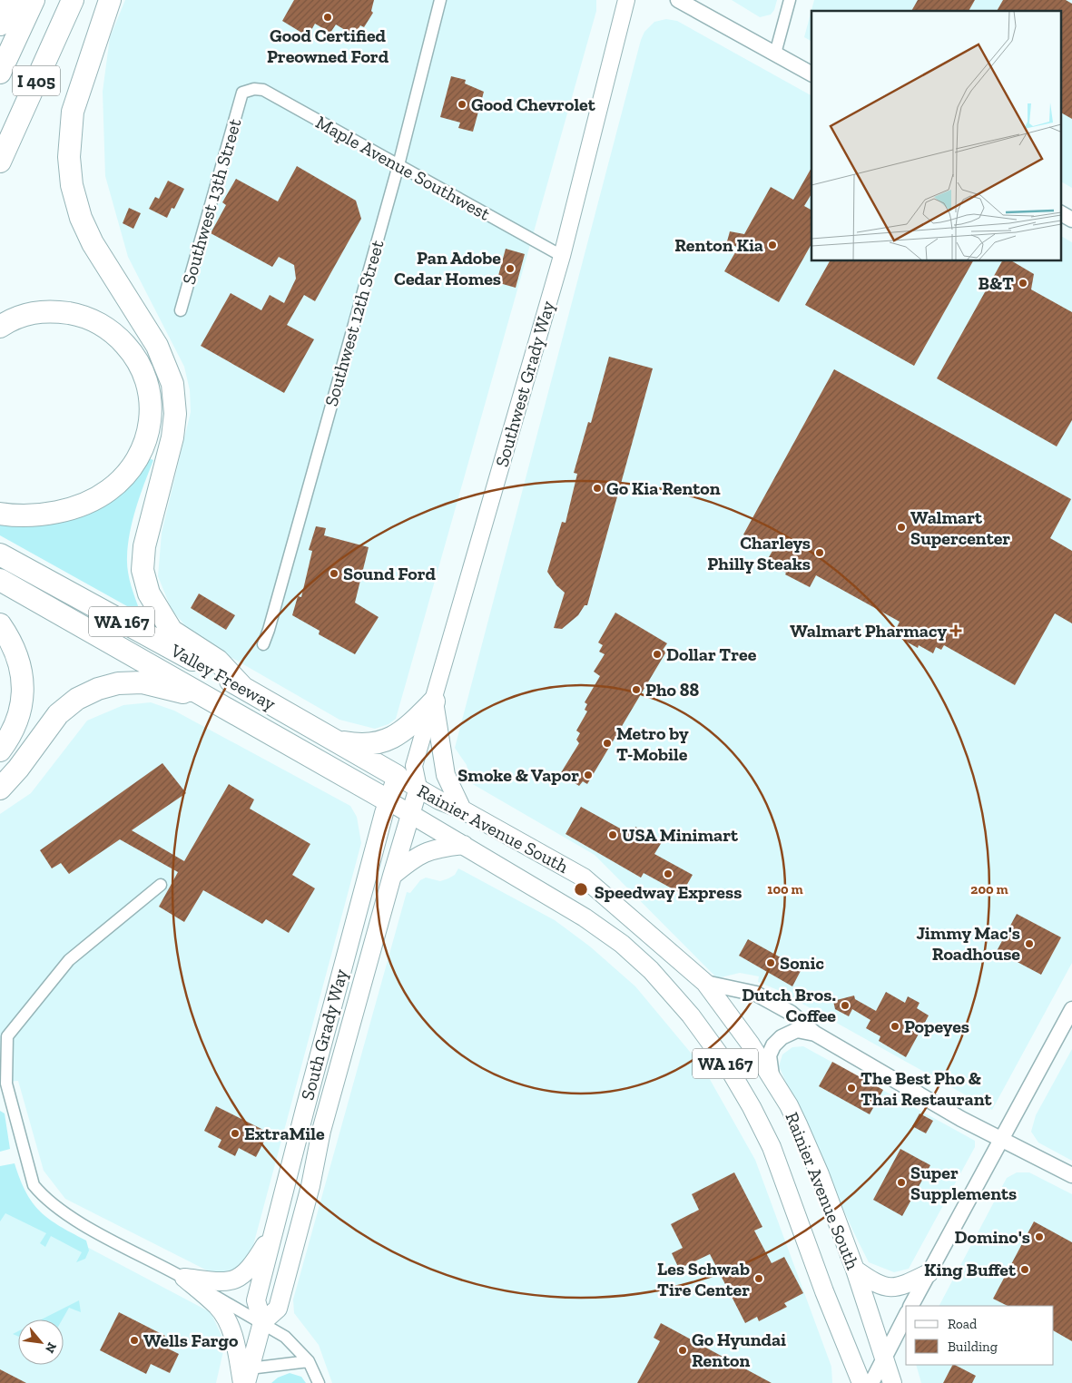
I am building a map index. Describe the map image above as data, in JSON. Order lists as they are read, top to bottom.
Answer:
{
  "streets": {
    "highway": ["I 405", "WA 167", "Valley Freeway"],
    "main road": ["Southwest Grady Way", "Rainier Avenue South", "South Grady Way"],
    "street": ["Maple Avenue Southwest", "Southwest 13th Street", "Southwest 12th Street"]
  },
  "crossings": [
    ["Maple Avenue Southwest", "Southwest 13th Street"],
    ["Maple Avenue Southwest", "Southwest 12th Street"],
    ["Maple Avenue Southwest", "Southwest Grady Way"],
    ["Southwest Grady Way", "Valley Freeway"],
    ["Southwest Grady Way", "Rainier Avenue South"],
    ["Southwest Grady Way", "South Grady Way"],
    ["Valley Freeway", "Rainier Avenue South"],
    ["Valley Freeway", "South Grady Way"],
    ["Rainier Avenue South", "South Grady Way"]
  ],
  "places": {
    "other": [
      "Good Certified Preowned Ford",
      "Good Chevrolet",
      "Renton Kia",
      "Pan Adobe Cedar Homes",
      "B&T",
      "Go Kia Renton",
      "Walmart Supercenter",
      "Charleys Philly Steaks",
      "Sound Ford",
      "Dollar Tree",
      "Pho 88",
      "Metro by T-Mobile",
      "Smoke & Vapor",
      "USA Minimart",
      "Speedway Express",
      "Jimmy Mac's Roadhouse",
      "Sonic",
      "Dutch Bros. Coffee",
      "Popeyes",
      "The Best Pho & Thai Restaurant",
      "ExtraMile",
      "Super Supplements",
      "Domino's",
      "King Buffet",
      "Les Schwab Tire Center",
      "Wells Fargo",
      "Go Hyundai Renton"
    ],
    "health": ["Walmart Pharmacy"]
  },
  "legend": ["Road", "Building"],
  "north": "bottom right",
  "rings": ["100 m", "200 m"]
}
